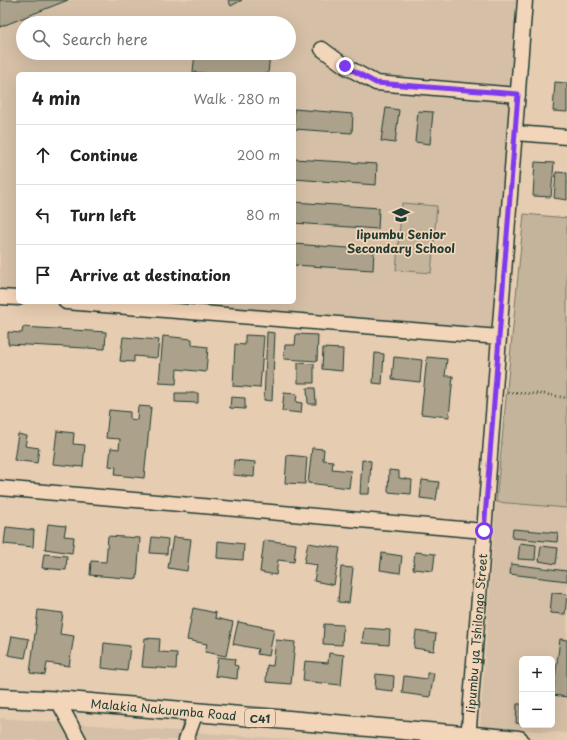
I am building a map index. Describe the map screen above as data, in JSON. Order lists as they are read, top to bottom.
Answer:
{
  "streets": {
    "main road": ["Malakia Nakuumba Road", "C41"],
    "street": ["Iipumbu ya Tshilongo Street"]
  },
  "crossings": [
    ["Iipumbu ya Tshilongo Street", "Malakia Nakuumba Road"]
  ],
  "places": {
    "school or university": ["Iipumbu Senior Secondary School"]
  },
  "page": {
    "search": "Search here",
    "heading": ["4 min", "Walk · 280 m"],
    "list": [
      ["Continue", "200 m"],
      ["Turn left", "80 m"],
      "Arrive at destination"
    ],
    "map_buttons": ["+", "−"]
  }
}
